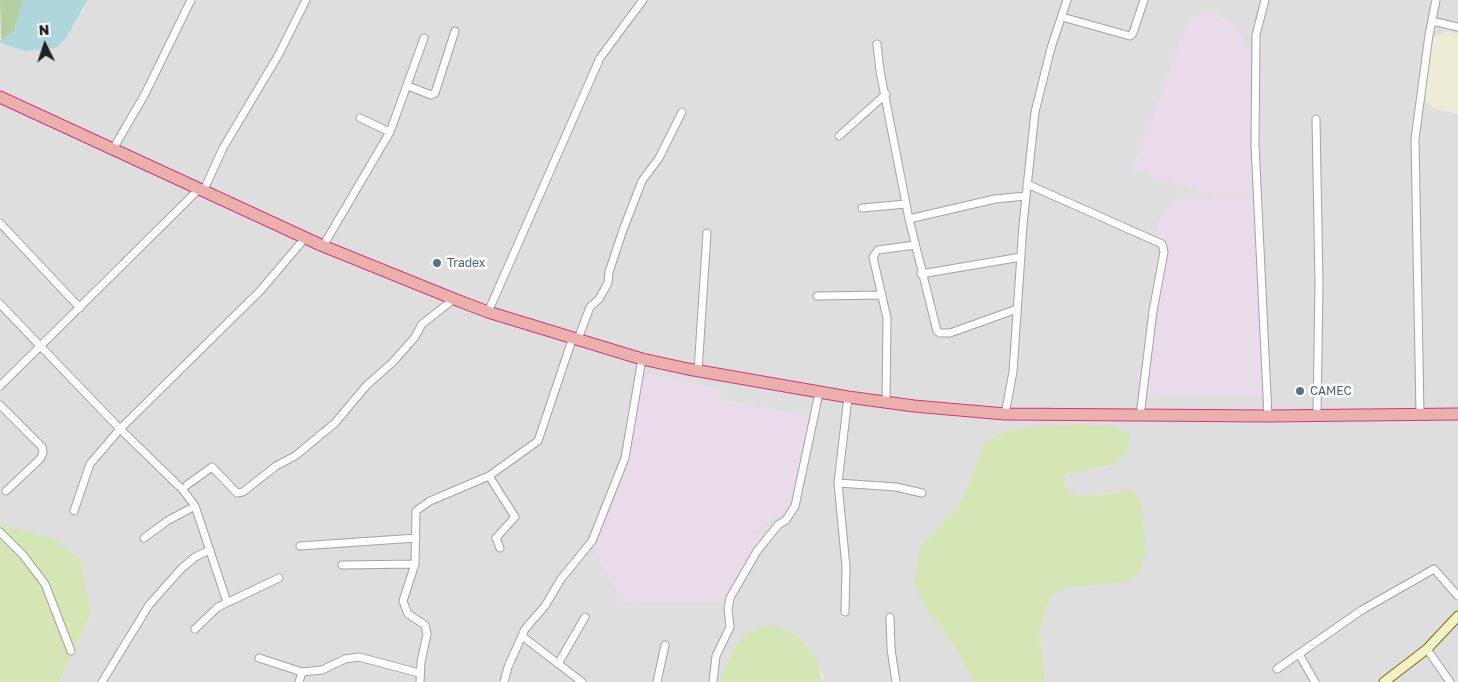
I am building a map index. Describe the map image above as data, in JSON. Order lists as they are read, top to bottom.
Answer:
{
  "places": ["Tradex", "CAMEC"],
  "north": "top"
}
